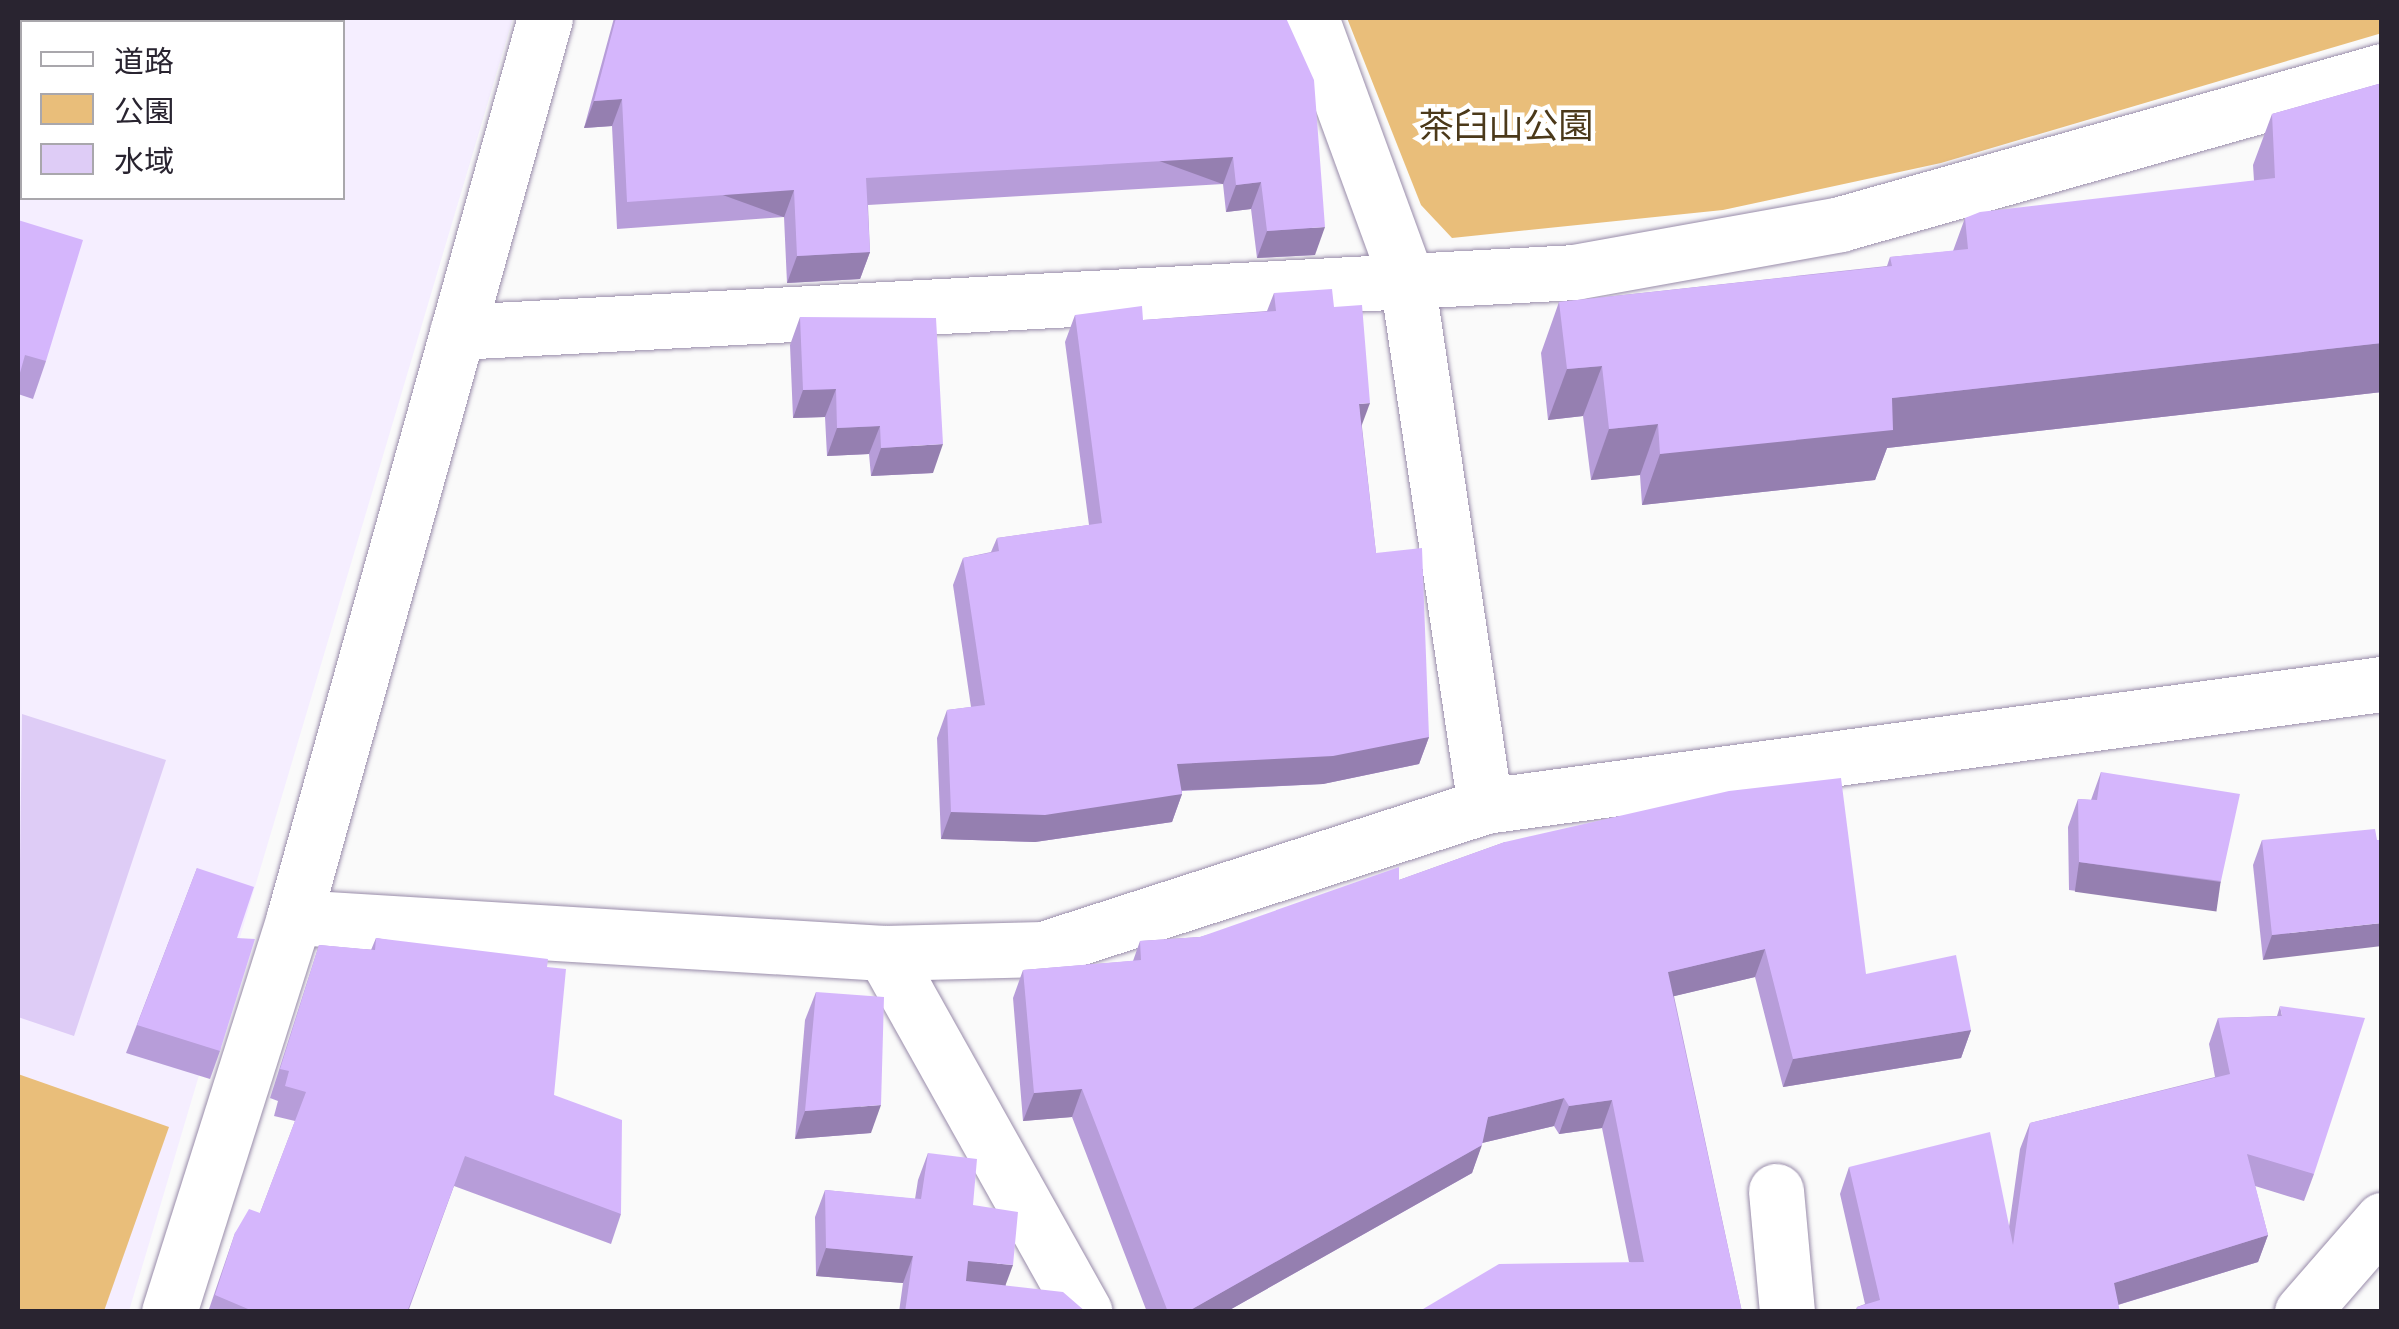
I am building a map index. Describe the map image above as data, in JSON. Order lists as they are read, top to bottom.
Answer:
{
  "parks": ["茶臼山公園"],
  "legend": ["道路", "公園", "水域"]
}
